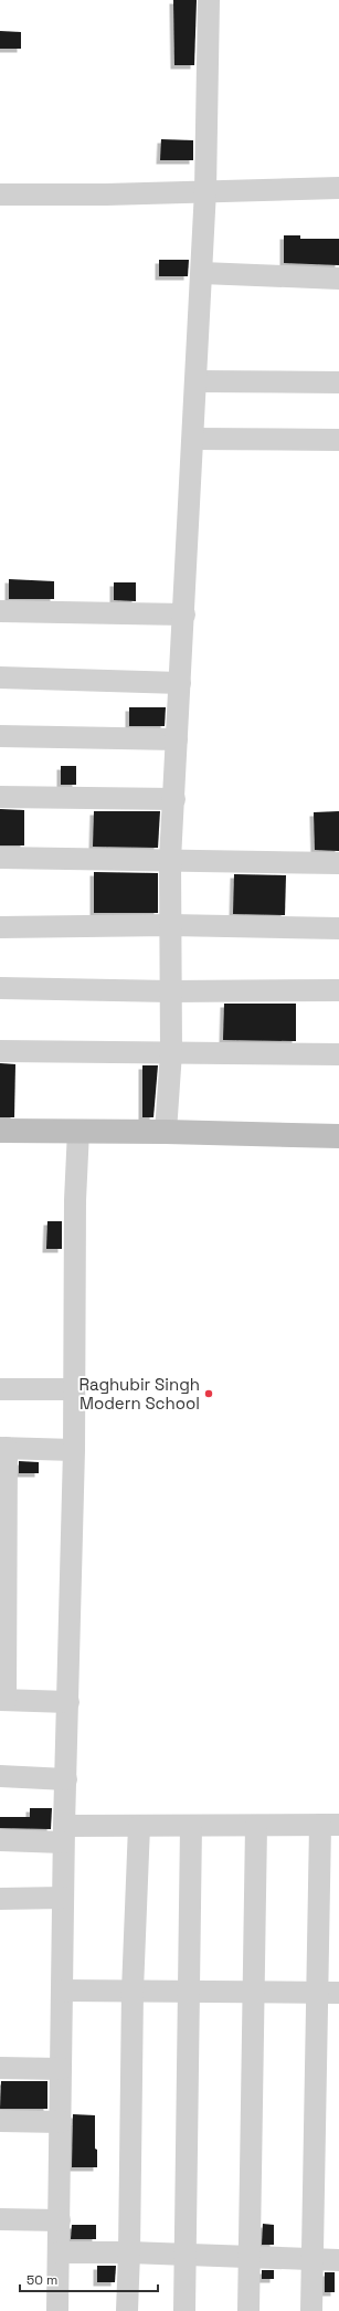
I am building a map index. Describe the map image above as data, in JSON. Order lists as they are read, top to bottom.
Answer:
{
  "places": ["Raghubir Singh Modern School"],
  "scale_bar": "50 m"
}
